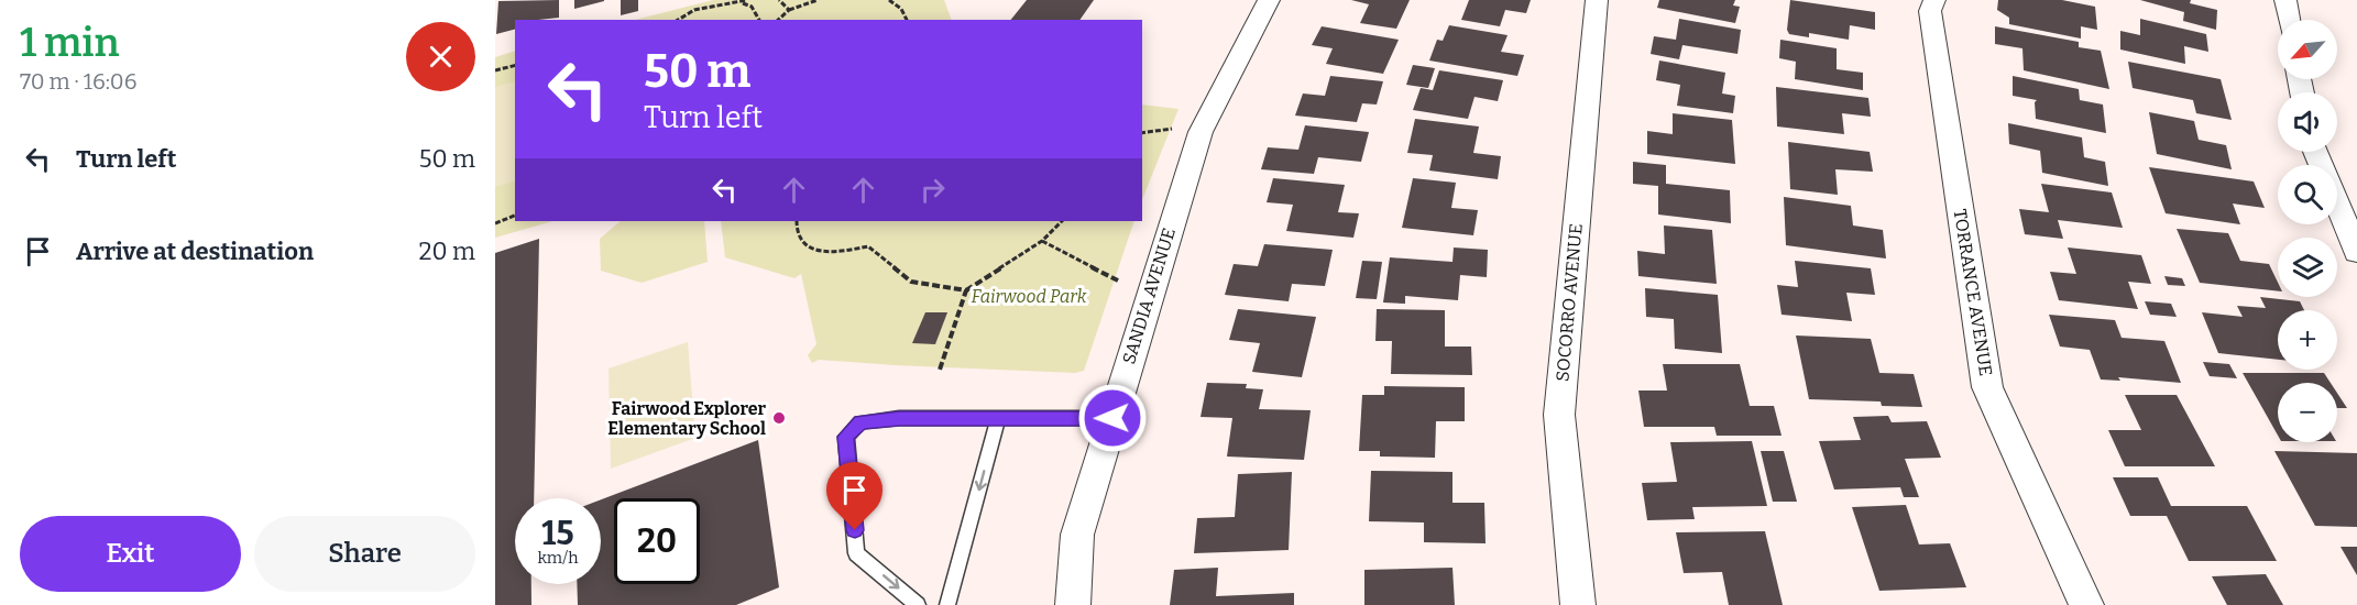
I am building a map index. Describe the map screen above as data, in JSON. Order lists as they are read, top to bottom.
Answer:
{
  "streets": {
    "street": ["TORRANCE AVENUE", "SANDIA AVENUE", "SOCORRO AVENUE"]
  },
  "parks": ["Fairwood Park"],
  "places": ["Fairwood Explorer Elementary School"],
  "north": "bottom left",
  "page": {
    "heading": ["1 min", "70 m · 16:06"],
    "map_buttons": ["+", "−"],
    "turn": ["50 m", "Turn left"],
    "list": [
      {
        "name": "Turn left",
        "value": "50 m"
      },
      {
        "name": "Arrive at destination",
        "value": "20 m"
      }
    ],
    "speed": "15 km/h",
    "limit": "20",
    "buttons": ["Exit", "Share"]
  }
}
